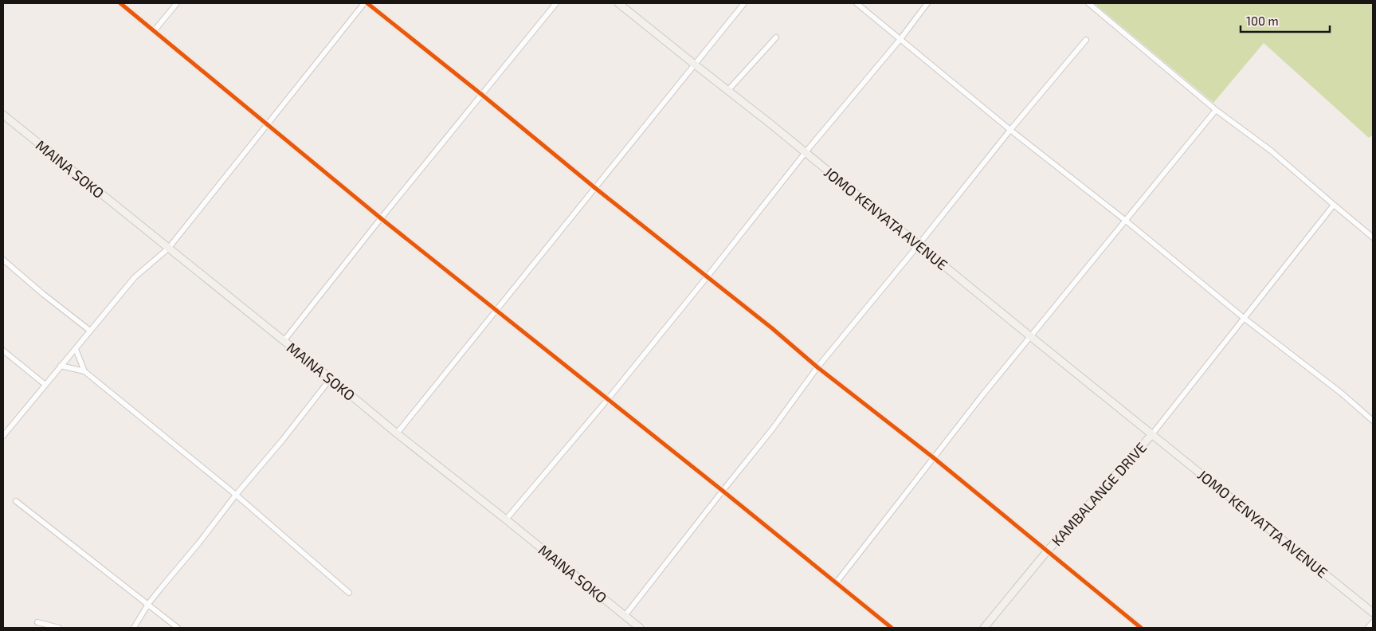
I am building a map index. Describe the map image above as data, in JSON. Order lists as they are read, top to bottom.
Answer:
{
  "streets": {
    "street": [
      "MAINA SOKO",
      "JOMO KENYATA AVENUE",
      "KAMBALANGE DRIVE",
      "JOMO KENYATTA AVENUE"
    ]
  },
  "crossings": [
    ["JOMO KENYATA AVENUE", "KAMBALANGE DRIVE"],
    ["JOMO KENYATA AVENUE", "JOMO KENYATTA AVENUE"],
    ["KAMBALANGE DRIVE", "JOMO KENYATTA AVENUE"]
  ],
  "scale_bar": "100 m"
}
